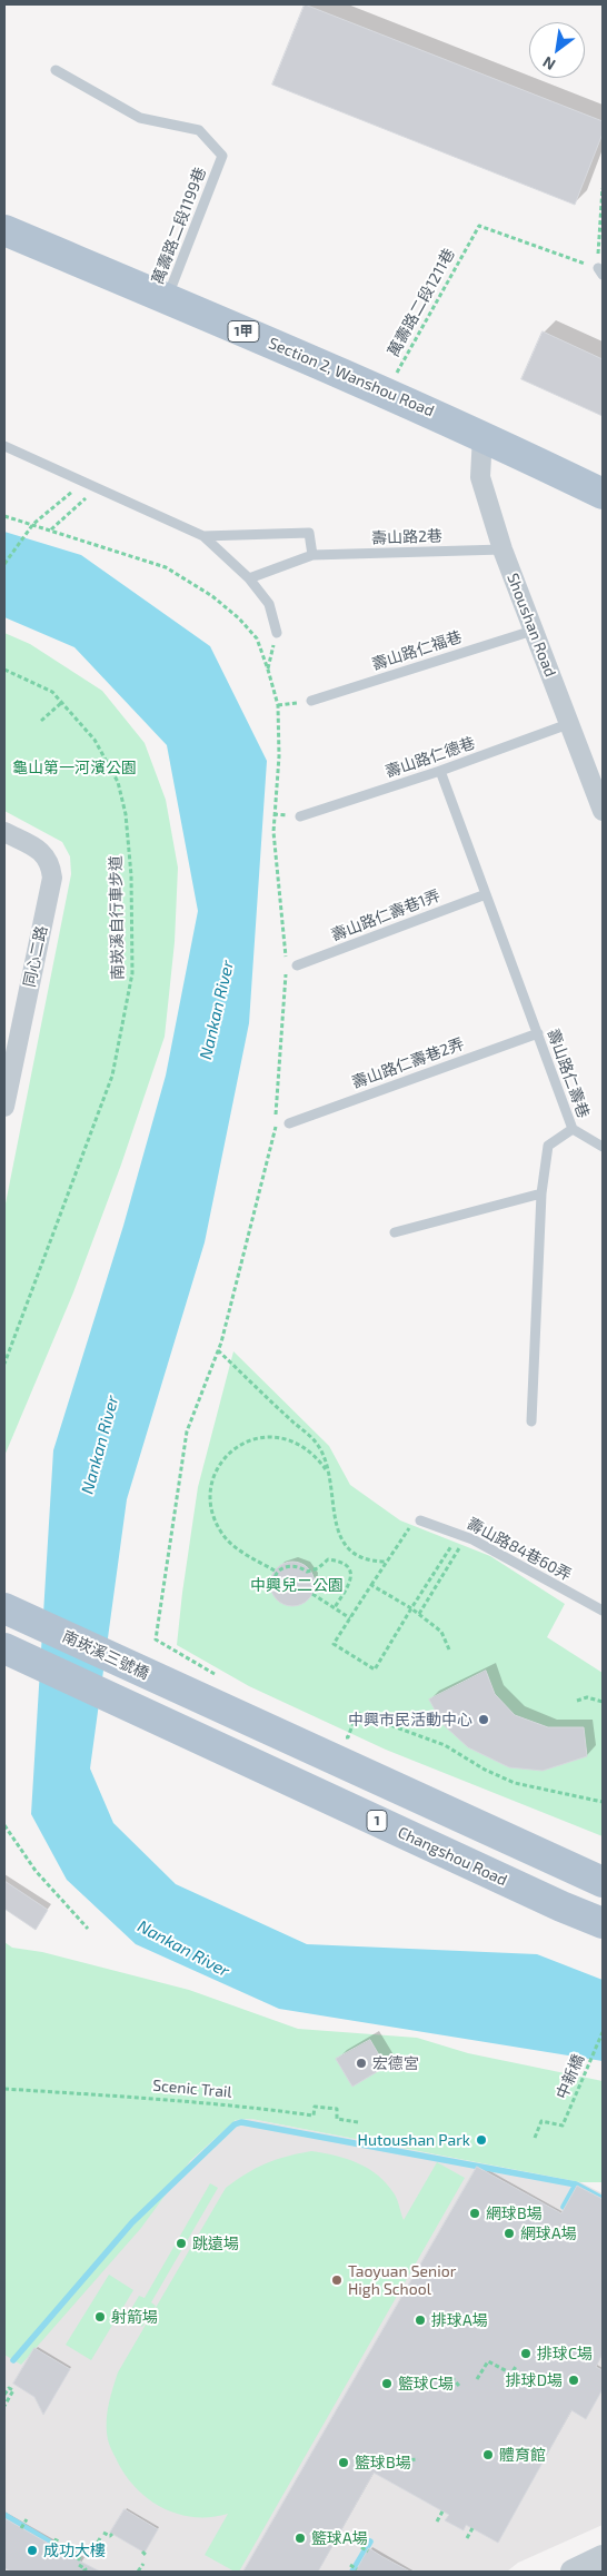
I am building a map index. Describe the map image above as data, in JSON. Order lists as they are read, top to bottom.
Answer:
{
  "streets": {
    "main road": [
      "1甲",
      "Section 2, Wanshou Road",
      "南崁溪三號橋",
      "1",
      "Changshou Road"
    ],
    "street": ["Shoushan Road", "同心二路"],
    "lane": [
      "萬壽路二段1199巷",
      "壽山路2巷",
      "壽山路仁福巷",
      "壽山路仁德巷",
      "壽山路仁壽巷1弄",
      "壽山路仁壽巷2弄",
      "壽山路仁壽巷",
      "壽山路84巷60弄"
    ],
    "path": [
      "萬壽路二段1211巷",
      "南崁溪自行車步道",
      "中新橋",
      "Scenic Trail"
    ]
  },
  "crossings": [
    ["萬壽路二段1199巷", "Section 2, Wanshou Road"],
    ["萬壽路二段1211巷", "Section 2, Wanshou Road"],
    ["Section 2, Wanshou Road", "Shoushan Road"],
    ["壽山路2巷", "Shoushan Road"],
    ["Shoushan Road", "壽山路仁福巷"],
    ["Shoushan Road", "壽山路仁德巷"],
    ["壽山路仁德巷", "壽山路仁壽巷"],
    ["壽山路仁壽巷1弄", "壽山路仁壽巷"],
    ["壽山路仁壽巷2弄", "壽山路仁壽巷"]
  ],
  "water": ["Nankan River"],
  "parks": ["龜山第一河濱公園", "中興兒二公園"],
  "places": [
    "中興市民活動中心",
    "宏德宮",
    "Hutoushan Park",
    "網球B場",
    "網球A場",
    "跳遠場",
    "Taoyuan Senior High School",
    "射箭場",
    "排球A場",
    "排球C場",
    "排球D場",
    "籃球C場",
    "體育館",
    "籃球B場",
    "籃球A場",
    "成功大樓"
  ],
  "north": "bottom left"
}
